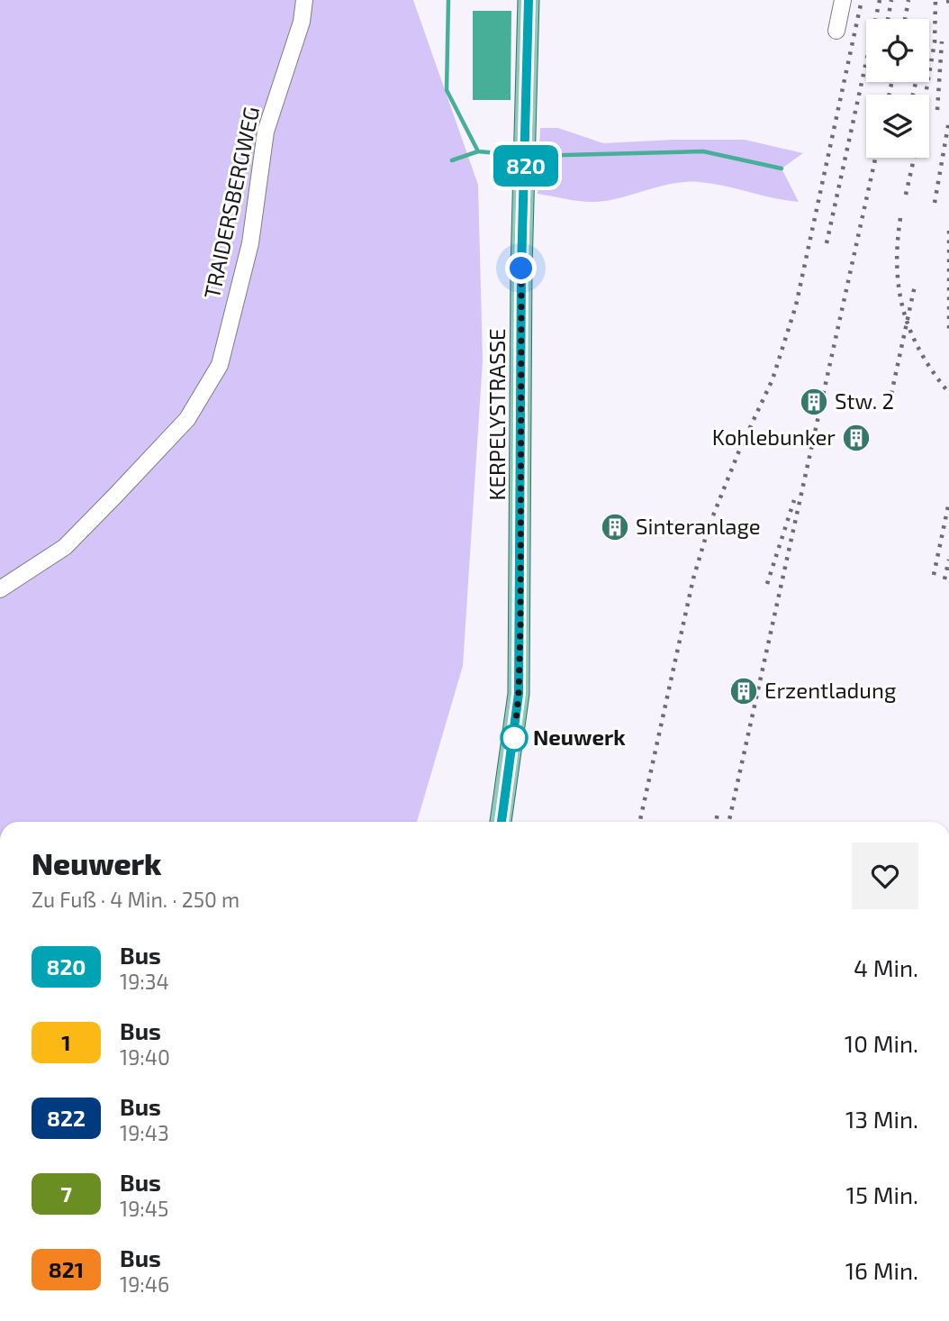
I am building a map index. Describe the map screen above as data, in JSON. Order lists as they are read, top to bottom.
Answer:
{
  "streets": {
    "main road": ["KERPELYSTRASSE"],
    "street": ["TRAIDERSBERGWEG"]
  },
  "places": {
    "building": [
      "Stw. 2",
      "Kohlebunker",
      "Sinteranlage",
      "Erzentladung"
    ],
    "other": ["Neuwerk"]
  },
  "lines": ["bus line 820"],
  "page": {
    "on_map": "820",
    "heading": ["Neuwerk", "Zu Fuß · 4 Min. · 250 m"],
    "list": [
      {
        "mark": "820",
        "name": "Bus",
        "note": "19:34",
        "value": "4 Min."
      },
      {
        "mark": "1",
        "name": "Bus",
        "note": "19:40",
        "value": "10 Min."
      },
      {
        "mark": "822",
        "name": "Bus",
        "note": "19:43",
        "value": "13 Min."
      },
      {
        "mark": "7",
        "name": "Bus",
        "note": "19:45",
        "value": "15 Min."
      },
      {
        "mark": "821",
        "name": "Bus",
        "note": "19:46",
        "value": "16 Min."
      }
    ]
  }
}
